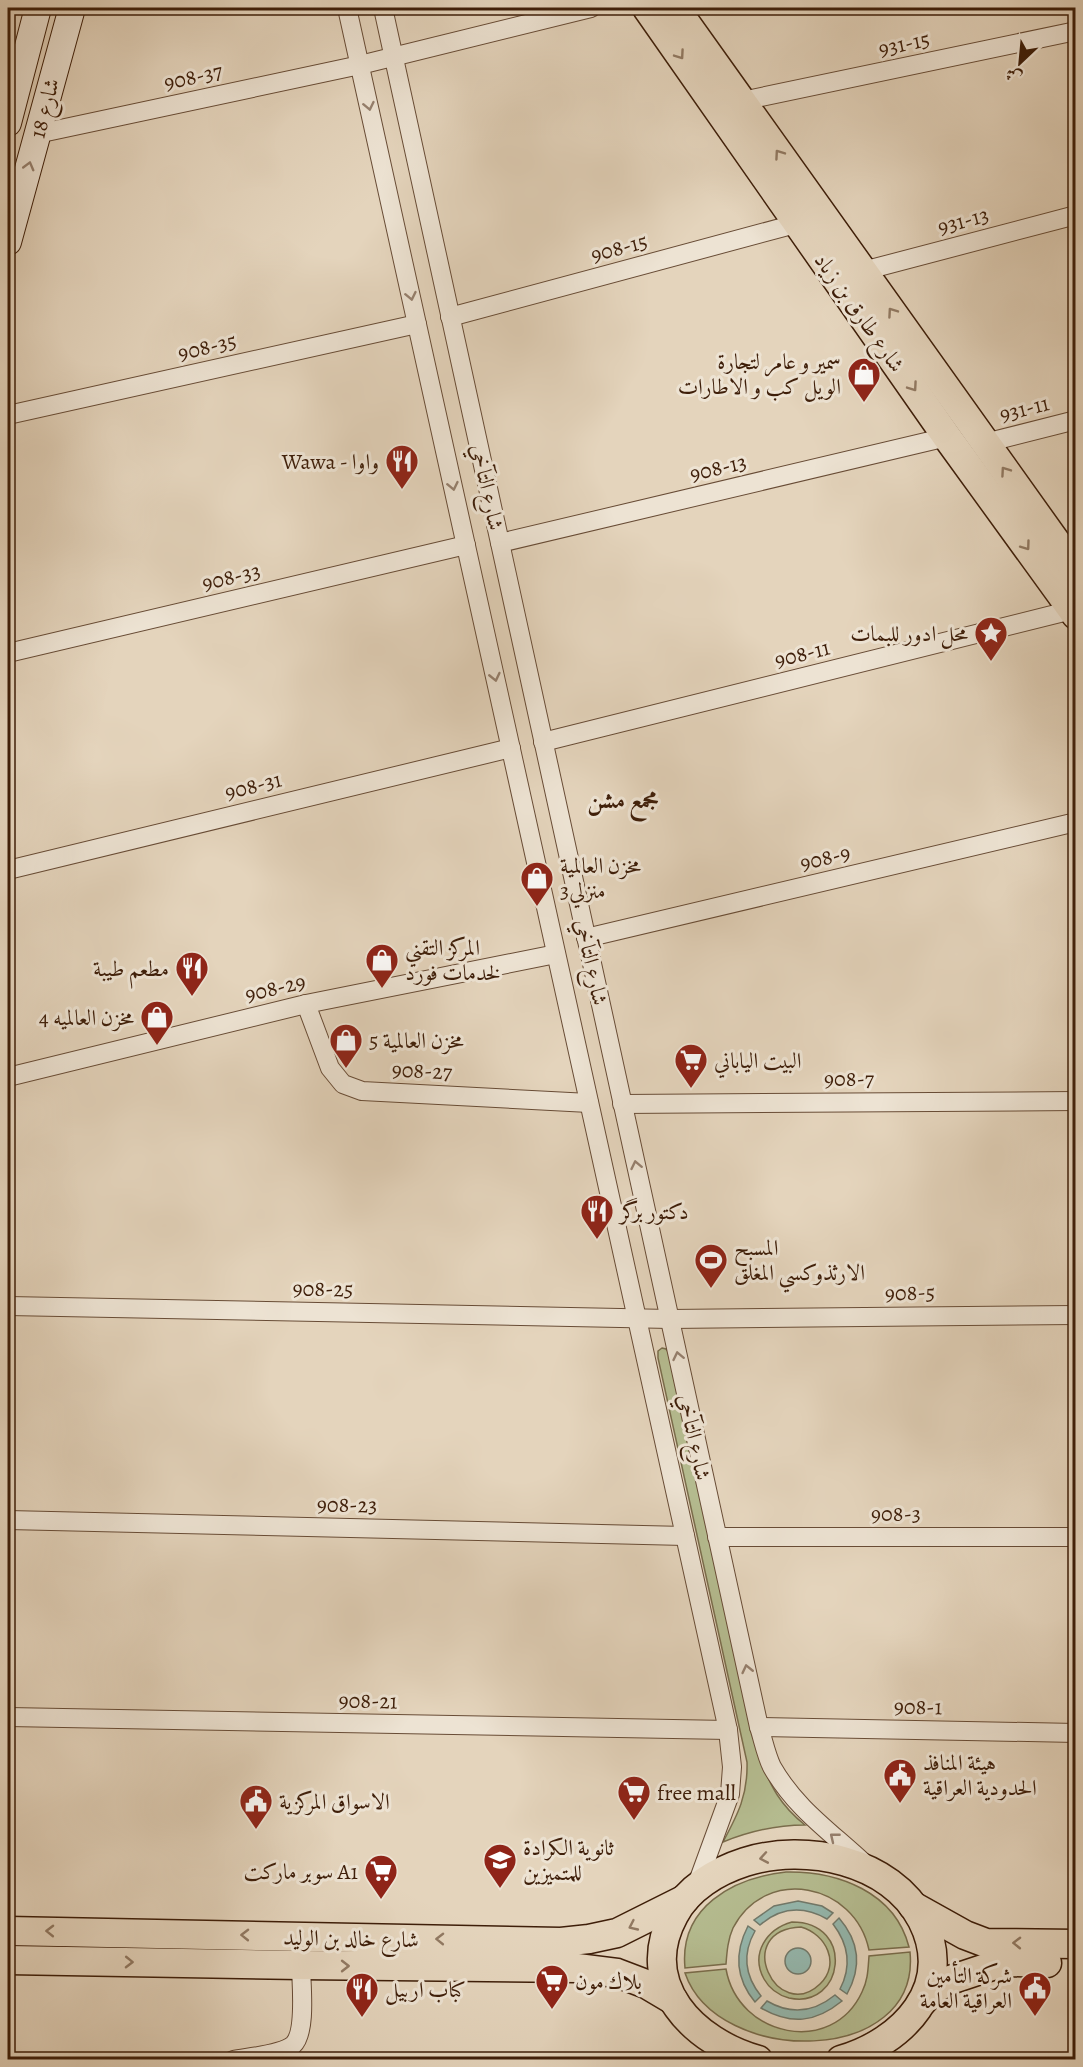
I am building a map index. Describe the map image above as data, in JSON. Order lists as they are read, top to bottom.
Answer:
{
  "streets": {
    "main road": ["شارع طارق بن زياد", "شارع خالد بن الوليد"],
    "street": [
      "931-15",
      "908-37",
      "شارع 18",
      "931-13",
      "908-15",
      "908-35",
      "931-11",
      "908-13",
      "شارع التآخي",
      "908-33",
      "908-11",
      "908-31",
      "908-9",
      "908-29",
      "908-27",
      "908-7",
      "908-25",
      "908-5",
      "908-23",
      "908-3",
      "908-21",
      "908-1"
    ]
  },
  "crossings": [
    ["931-15", "شارع طارق بن زياد"],
    ["908-37", "شارع 18"],
    ["908-37", "شارع التآخي"],
    ["931-13", "شارع طارق بن زياد"],
    ["908-15", "شارع طارق بن زياد"],
    ["908-15", "شارع التآخي"],
    ["شارع طارق بن زياد", "931-11"],
    ["شارع طارق بن زياد", "908-13"],
    ["شارع طارق بن زياد", "908-11"],
    ["908-35", "شارع التآخي"],
    ["908-13", "شارع التآخي"],
    ["شارع التآخي", "908-33"],
    ["شارع التآخي", "908-11"],
    ["شارع التآخي", "908-31"],
    ["شارع التآخي", "908-9"],
    ["شارع التآخي", "908-29"],
    ["شارع التآخي", "908-27"],
    ["شارع التآخي", "908-7"],
    ["شارع التآخي", "908-25"],
    ["شارع التآخي", "908-5"],
    ["شارع التآخي", "908-23"],
    ["شارع التآخي", "908-3"],
    ["شارع التآخي", "908-21"],
    ["شارع التآخي", "908-1"],
    ["شارع التآخي", "شارع خالد بن الوليد"],
    ["908-29", "908-27"],
    ["908-25", "908-5"]
  ],
  "districts": ["مجمع مشن"],
  "places": {
    "shop": [
      "سمير و عامر لتجارة الويل كب و الاطارات",
      "مخزن العالمية منزلي3",
      "المركز التقني لخدمات فورد",
      "مخزن العالميه 4",
      "مخزن العالمية 5"
    ],
    "restaurant": [
      "Wawa - واوا",
      "مطعم طيبة",
      "دكتور برگر",
      "كباب اربيل"
    ],
    "place": ["محل ادور للبمات"],
    "supermarket": [
      "البيت الياباني",
      "free mall",
      "سوبر ماركت A1",
      "بلاك مون"
    ],
    "sports": ["المسبح الارثذوكسي المغلق"],
    "public building": ["هيئة المنافذ الحدودية العراقية", "الاسواق المركزية", "شركة التأمين العراقية العامة"],
    "school or university": ["ثانوية الكرادة للمتميزين"]
  },
  "north": "bottom left"
}
